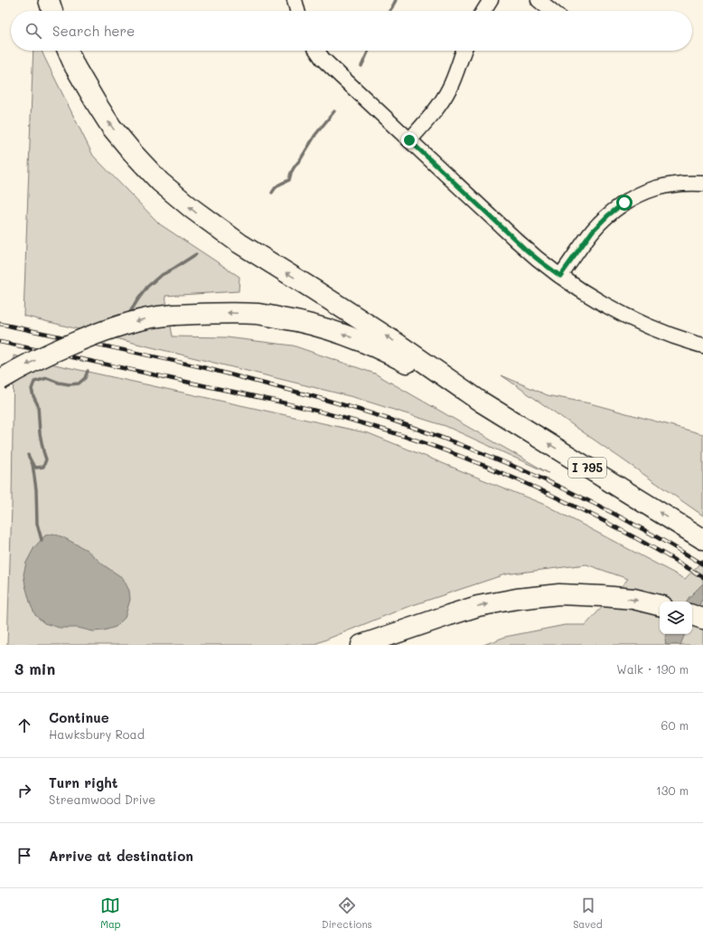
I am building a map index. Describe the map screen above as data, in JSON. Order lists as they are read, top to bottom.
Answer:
{
  "streets": {
    "highway": ["I 795"]
  },
  "page": {
    "search": "Search here",
    "heading": ["3 min", "Walk · 190 m"],
    "list": [
      ["Continue", "Hawksbury Road", "60 m"],
      ["Turn right", "Streamwood Drive", "130 m"],
      "Arrive at destination"
    ],
    "nav": ["Map", "Directions", "Saved"]
  }
}
